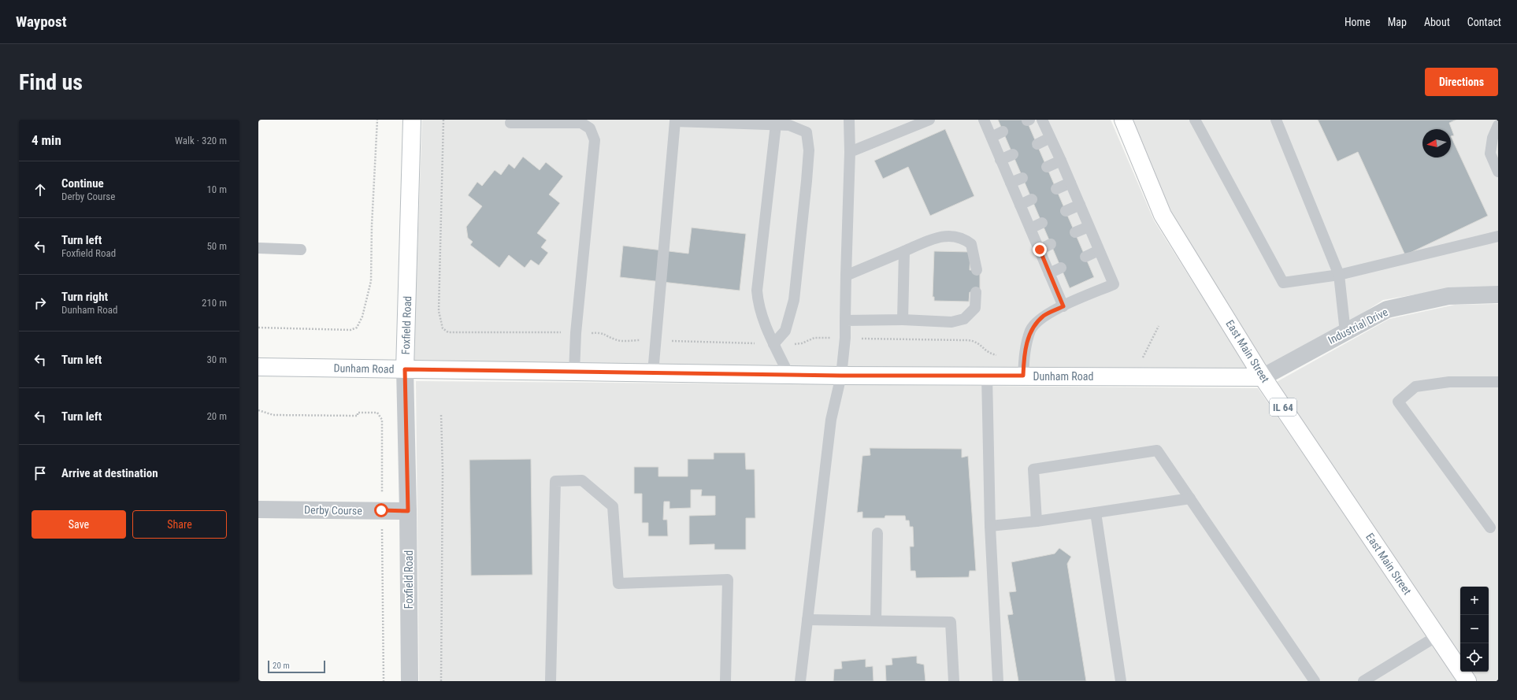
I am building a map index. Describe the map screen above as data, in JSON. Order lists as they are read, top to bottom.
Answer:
{
  "streets": {
    "street": [
      "Foxfield Road",
      "Industrial Drive",
      "East Main Street",
      "Dunham Road",
      "IL 64",
      "Derby Course"
    ]
  },
  "crossings": [
    ["Foxfield Road", "Dunham Road"],
    ["Foxfield Road", "Derby Course"],
    ["Industrial Drive", "East Main Street"],
    ["Industrial Drive", "Dunham Road"],
    ["East Main Street", "Dunham Road"]
  ],
  "scale_bar": "20 m",
  "north": "left",
  "page": {
    "header": "Waypost",
    "nav": [
      "Home",
      "Map",
      "About",
      "Contact"
    ],
    "buttons": [
      "Directions",
      ["Save", "Share"]
    ],
    "title": "Find us",
    "heading": ["4 min", "Walk · 320 m"],
    "list": [
      ["Continue", "Derby Course", "10 m"],
      ["Turn left", "Foxfield Road", "50 m"],
      ["Turn right", "Dunham Road", "210 m"],
      ["Turn left", "30 m"],
      ["Turn left", "20 m"],
      "Arrive at destination"
    ],
    "map_buttons": ["+", "−"],
    "scale": "20 m"
  }
}
